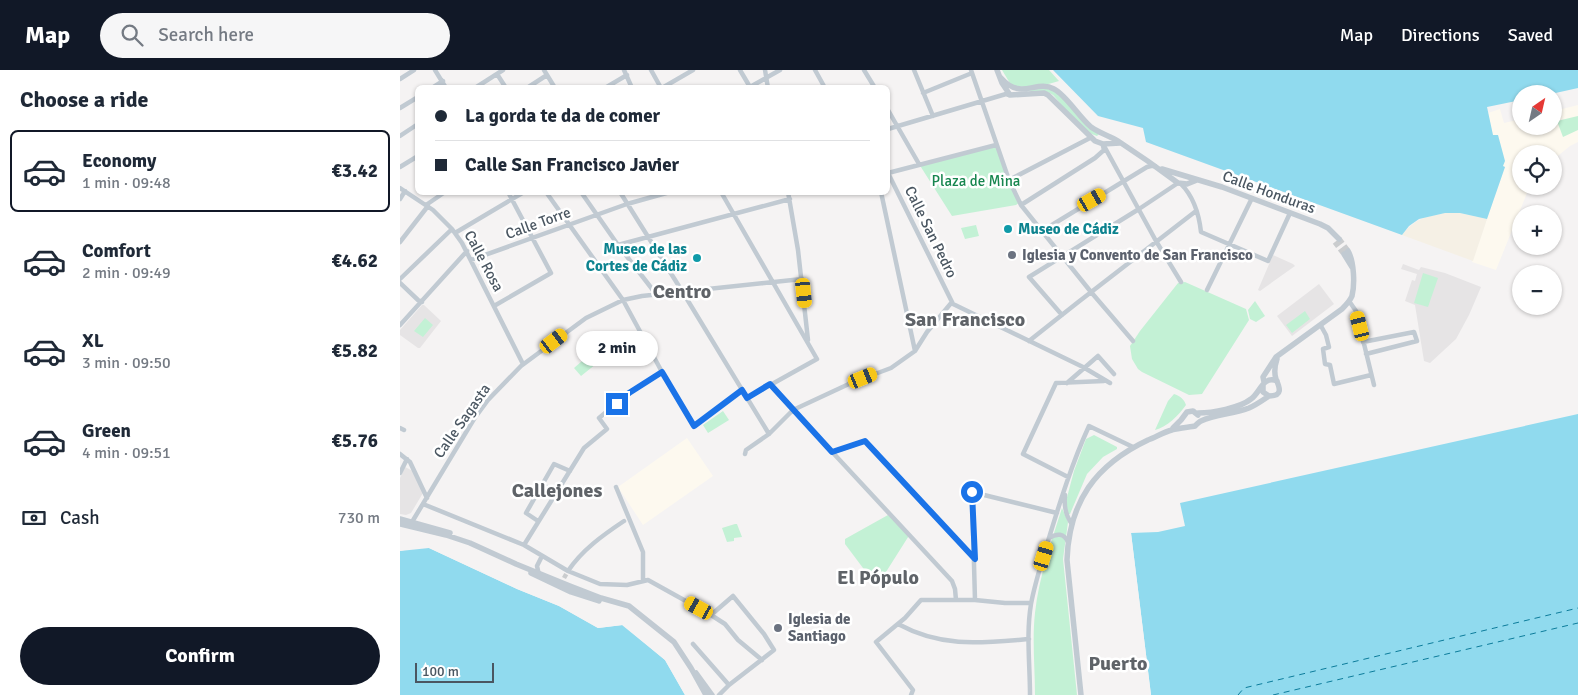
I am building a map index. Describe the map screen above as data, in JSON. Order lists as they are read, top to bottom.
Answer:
{
  "streets": {
    "street": [
      "Calle Honduras",
      "Calle Torre",
      "Calle San Pedro",
      "Calle Rosa",
      "Calle Sagasta"
    ]
  },
  "crossings": [
    ["Calle Torre", "Calle Rosa"],
    ["Calle Rosa", "Calle Sagasta"]
  ],
  "districts": [
    "Centro",
    "San Francisco",
    "Callejones",
    "El Pópulo",
    "Puerto"
  ],
  "parks": ["Plaza de Mina"],
  "places": [
    "Museo de Cádiz",
    "Iglesia y Convento de San Francisco",
    "Museo de las Cortes de Cádiz",
    "Iglesia de Santiago"
  ],
  "scale_bar": "100 m",
  "north": "top right",
  "page": {
    "header": "Map",
    "search": "Search here",
    "nav": ["Map", "Directions", "Saved"],
    "heading": "Choose a ride",
    "map_buttons": ["+", "−"],
    "banner": ["La gorda te da de comer", "Calle San Francisco Javier"],
    "list": [
      {
        "name": "Economy",
        "note": "1 min · 09:48",
        "value": "€3.42"
      },
      {
        "name": "Comfort",
        "note": "2 min · 09:49",
        "value": "€4.62"
      },
      {
        "name": "XL",
        "note": "3 min · 09:50",
        "value": "€5.82"
      },
      {
        "name": "Green",
        "note": "4 min · 09:51",
        "value": "€5.76"
      }
    ],
    "bubble": "2 min",
    "pay": ["Cash", "730 m"],
    "buttons": "Confirm",
    "scale": "100 m"
  }
}
